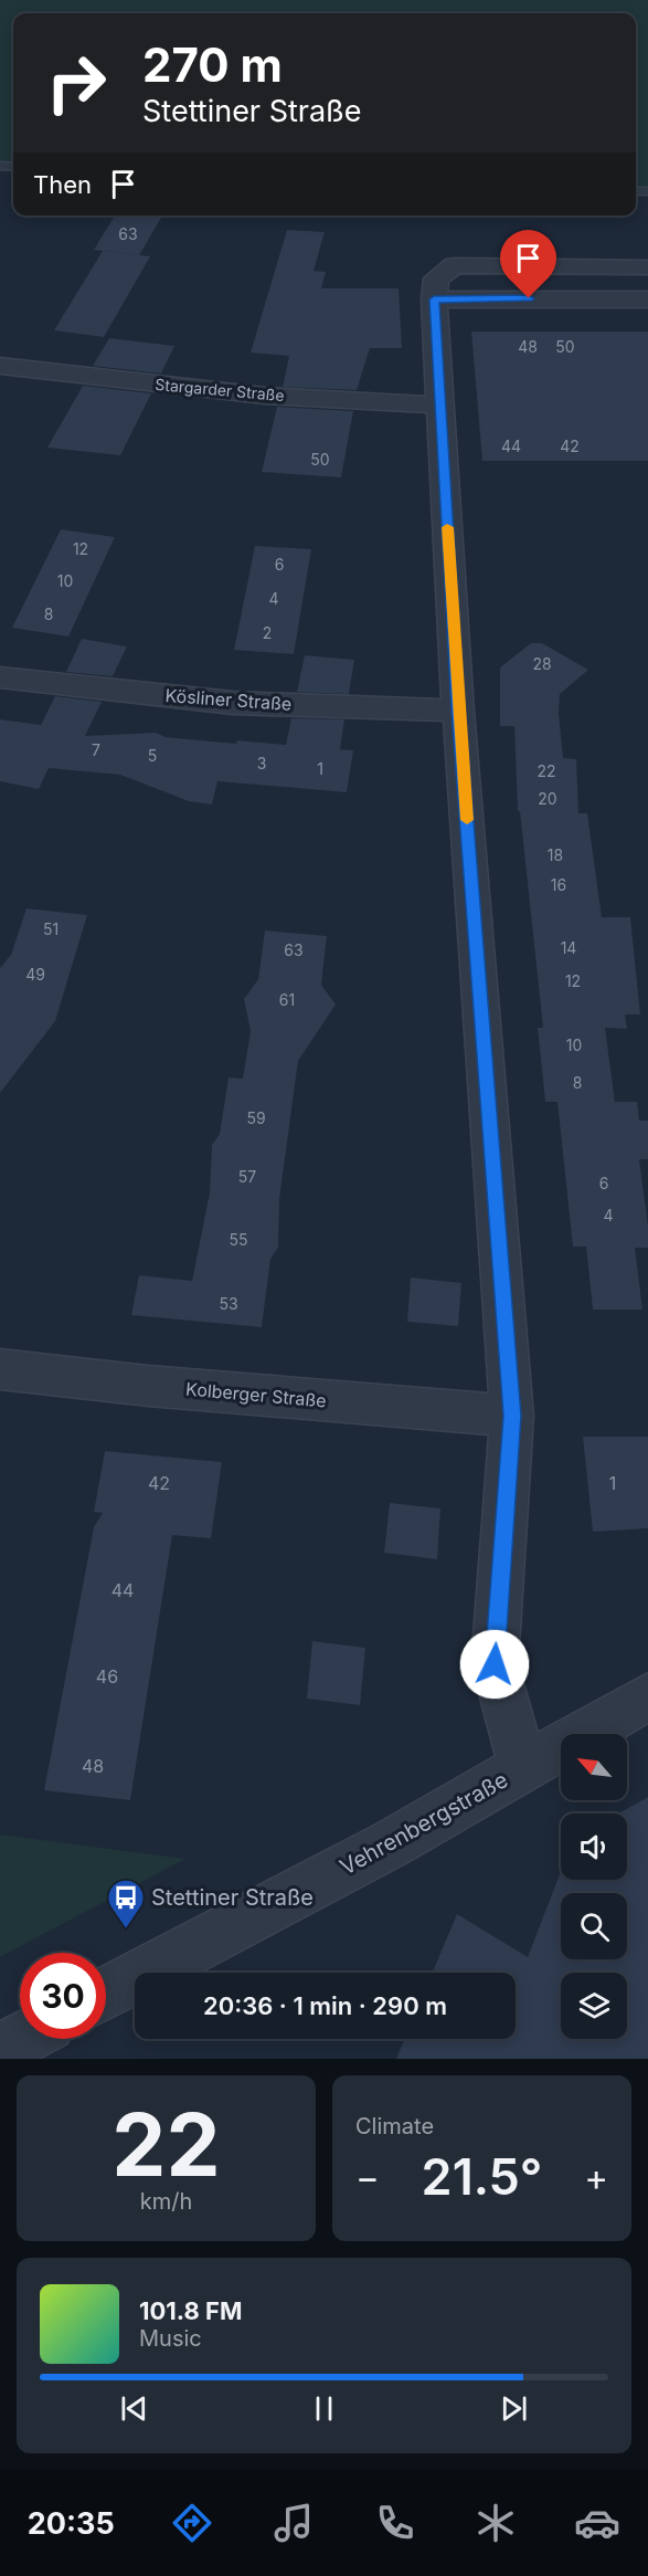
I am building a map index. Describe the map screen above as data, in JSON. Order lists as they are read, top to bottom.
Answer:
{
  "streets": {
    "street": [
      "Stargarder Straße",
      "Kösliner Straße",
      "Kolberger Straße",
      "Vehrenbergstraße"
    ]
  },
  "places": {
    "bus stop": ["Stettiner Straße"]
  },
  "house_numbers": [
    "63",
    "48",
    "50",
    "44",
    "42",
    "50",
    "12",
    "6",
    "10",
    "4",
    "8",
    "2",
    "28",
    "7",
    "5",
    "3",
    "1",
    "22",
    "20",
    "18",
    "16",
    "51",
    "14",
    "63",
    "49",
    "12",
    "61",
    "10",
    "8",
    "59",
    "57",
    "6",
    "4",
    "55",
    "53",
    "42",
    "1",
    "44",
    "46",
    "48"
  ],
  "north": "top left",
  "page": {
    "turn": ["270 m", "Stettiner Straße"],
    "then": "Then",
    "limit": "30",
    "trip": "20:36 · 1 min · 290 m",
    "tile": [
      ["22", "km/h"],
      "Climate"
    ],
    "heat": ["−", "21.5°", "+"],
    "song": ["101.8 FM", "Music"],
    "tabs": "20:35"
  }
}
